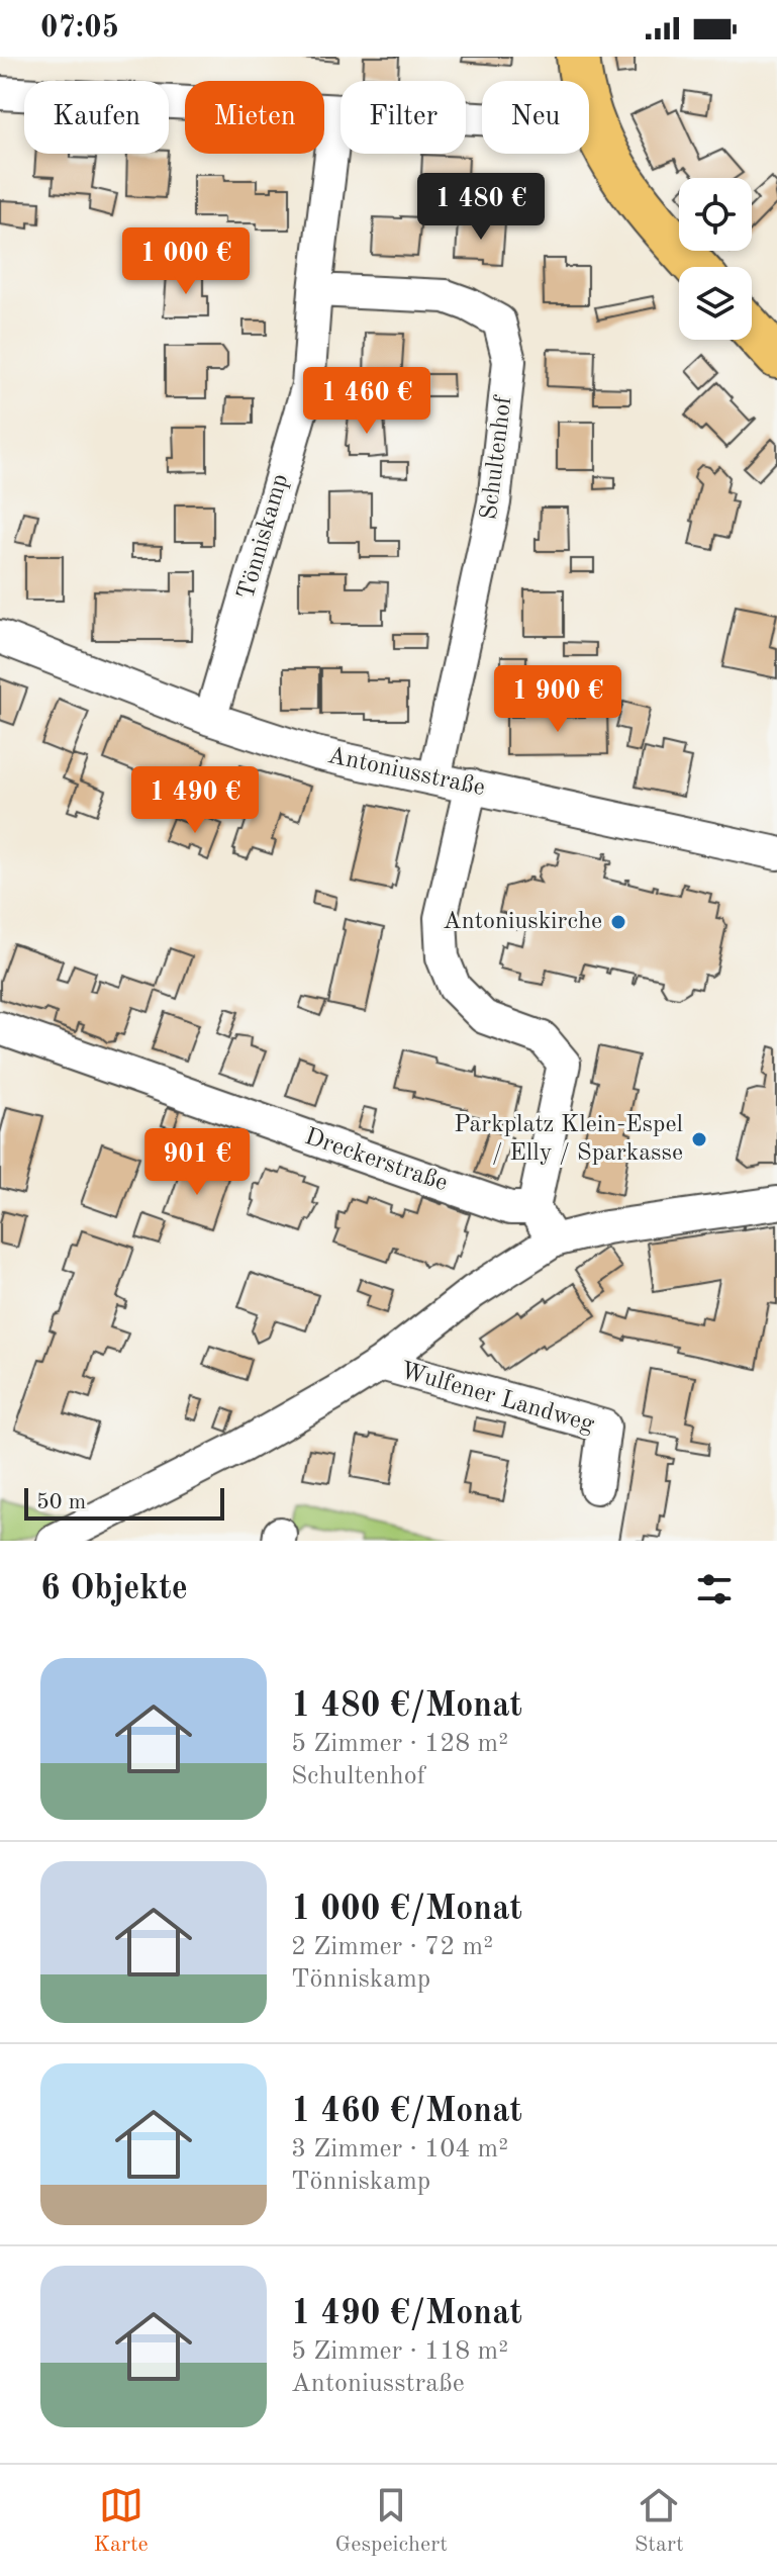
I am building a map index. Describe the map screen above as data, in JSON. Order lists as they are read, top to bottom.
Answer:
{
  "streets": {
    "street": [
      "Schultenhof",
      "Tönniskamp",
      "Antoniusstraße",
      "Dreckerstraße",
      "Wulfener Landweg"
    ]
  },
  "crossings": [
    ["Schultenhof", "Tönniskamp"],
    ["Schultenhof", "Antoniusstraße"],
    ["Tönniskamp", "Antoniusstraße"]
  ],
  "places": ["Antoniuskirche", "Parkplatz Klein-Espel / Elly / Sparkasse"],
  "scale_bar": "50 m",
  "page": {
    "status": "07:05",
    "chip": [
      "Kaufen",
      "Mieten",
      "Filter",
      "Neu"
    ],
    "price": [
      "1 480 €",
      "1 000 €",
      "1 460 €",
      "1 900 €",
      "1 490 €",
      "901 €"
    ],
    "scale": "50 m",
    "heading": "6 Objekte",
    "list": [
      {
        "name": "1 480 €/Monat",
        "note": "5 Zimmer · 128 m² · Schultenhof"
      },
      {
        "name": "1 000 €/Monat",
        "note": "2 Zimmer · 72 m² · Tönniskamp"
      },
      {
        "name": "1 460 €/Monat",
        "note": "3 Zimmer · 104 m² · Tönniskamp"
      },
      {
        "name": "1 490 €/Monat",
        "note": "5 Zimmer · 118 m² · Antoniusstraße"
      }
    ],
    "tabs": ["Karte", "Gespeichert", "Start"]
  }
}
